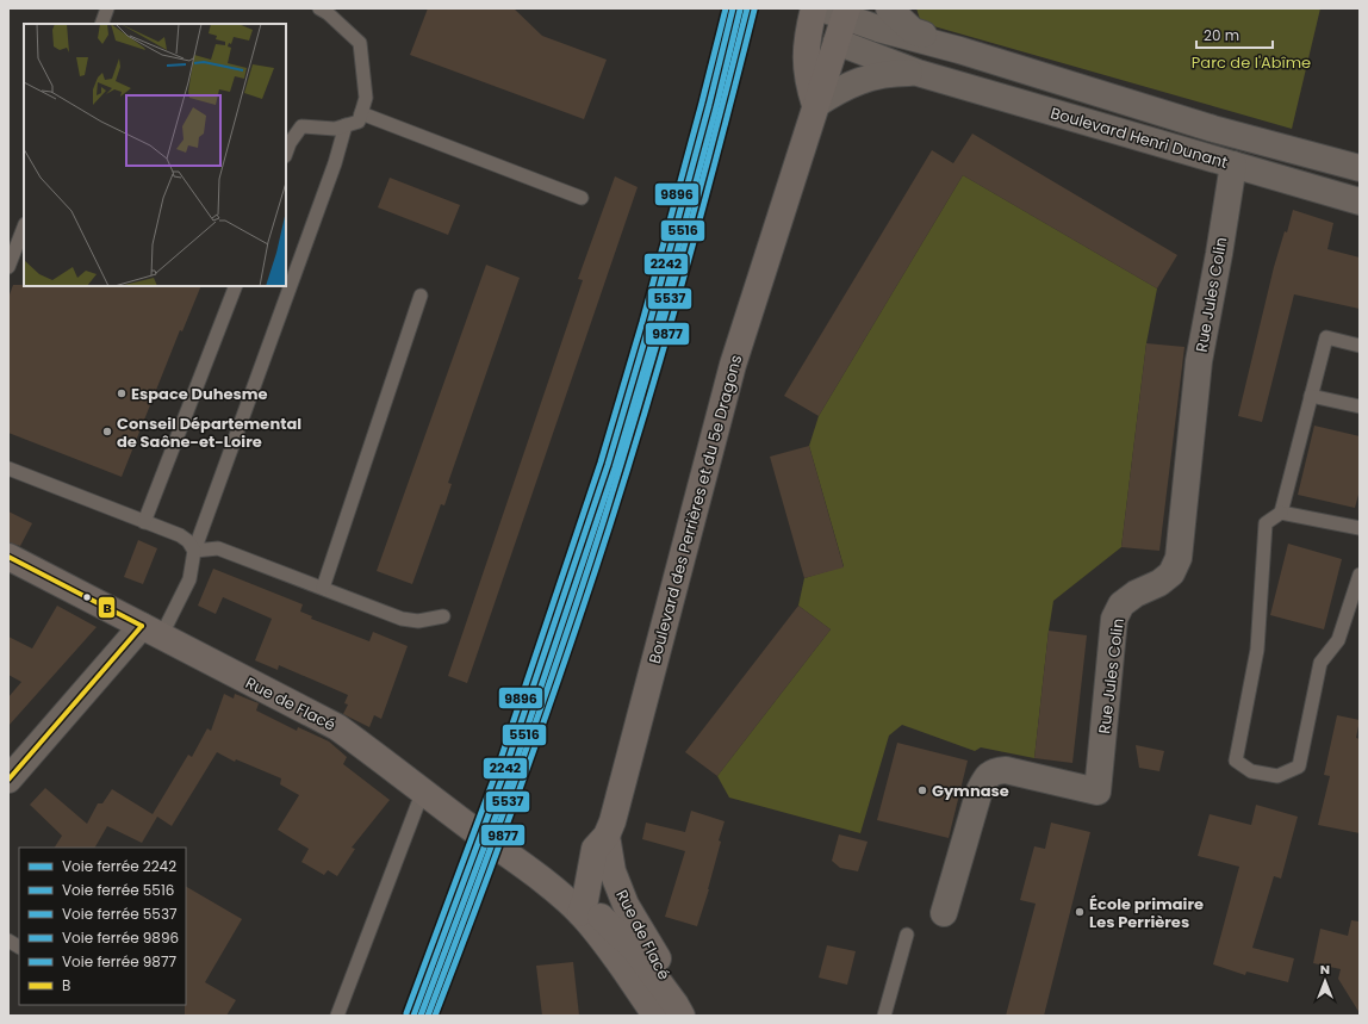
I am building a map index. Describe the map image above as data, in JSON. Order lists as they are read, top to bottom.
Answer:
{
  "streets": {
    "main road": ["Boulevard des Perrières et du 5e Dragons", "Rue de Flacé"],
    "street": ["Boulevard Henri Dunant", "Rue Jules Colin"]
  },
  "crossings": [
    ["Boulevard Henri Dunant", "Rue Jules Colin"],
    ["Boulevard Henri Dunant", "Boulevard des Perrières et du 5e Dragons"],
    ["Boulevard des Perrières et du 5e Dragons", "Rue de Flacé"]
  ],
  "parks": ["Parc de l'Abîme"],
  "places": [
    "Espace Duhesme",
    "Conseil Départemental de Saône-et-Loire",
    "Gymnase",
    "École primaire Les Perrières"
  ],
  "lines": [
    "rail line 2242",
    "rail line 5537",
    "rail line 9896",
    "rail line 5516",
    "rail line 9877",
    "transit line B"
  ],
  "legend": [
    "Voie ferrée 2242",
    "Voie ferrée 5516",
    "Voie ferrée 5537",
    "Voie ferrée 9896",
    "Voie ferrée 9877",
    "B"
  ],
  "scale_bar": "20 m",
  "north": "top"
}
